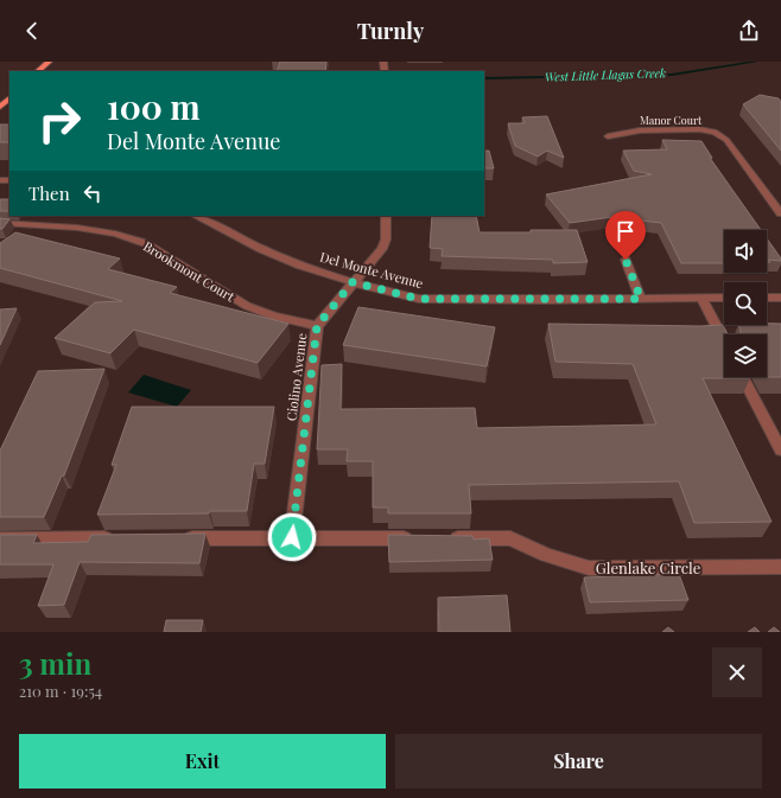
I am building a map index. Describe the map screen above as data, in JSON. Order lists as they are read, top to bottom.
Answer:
{
  "streets": {
    "street": [
      "Manor Court",
      "Del Monte Avenue",
      "Brookmont Court",
      "Ciolino Avenue",
      "Glenlake Circle"
    ]
  },
  "crossings": [
    ["Del Monte Avenue", "Ciolino Avenue"],
    ["Brookmont Court", "Ciolino Avenue"]
  ],
  "water": ["West Little Llagas Creek"],
  "page": {
    "header": "Turnly",
    "turn": ["100 m", "Del Monte Avenue"],
    "then": "Then",
    "heading": ["3 min", "210 m · 19:54"],
    "buttons": ["Exit", "Share"]
  }
}
